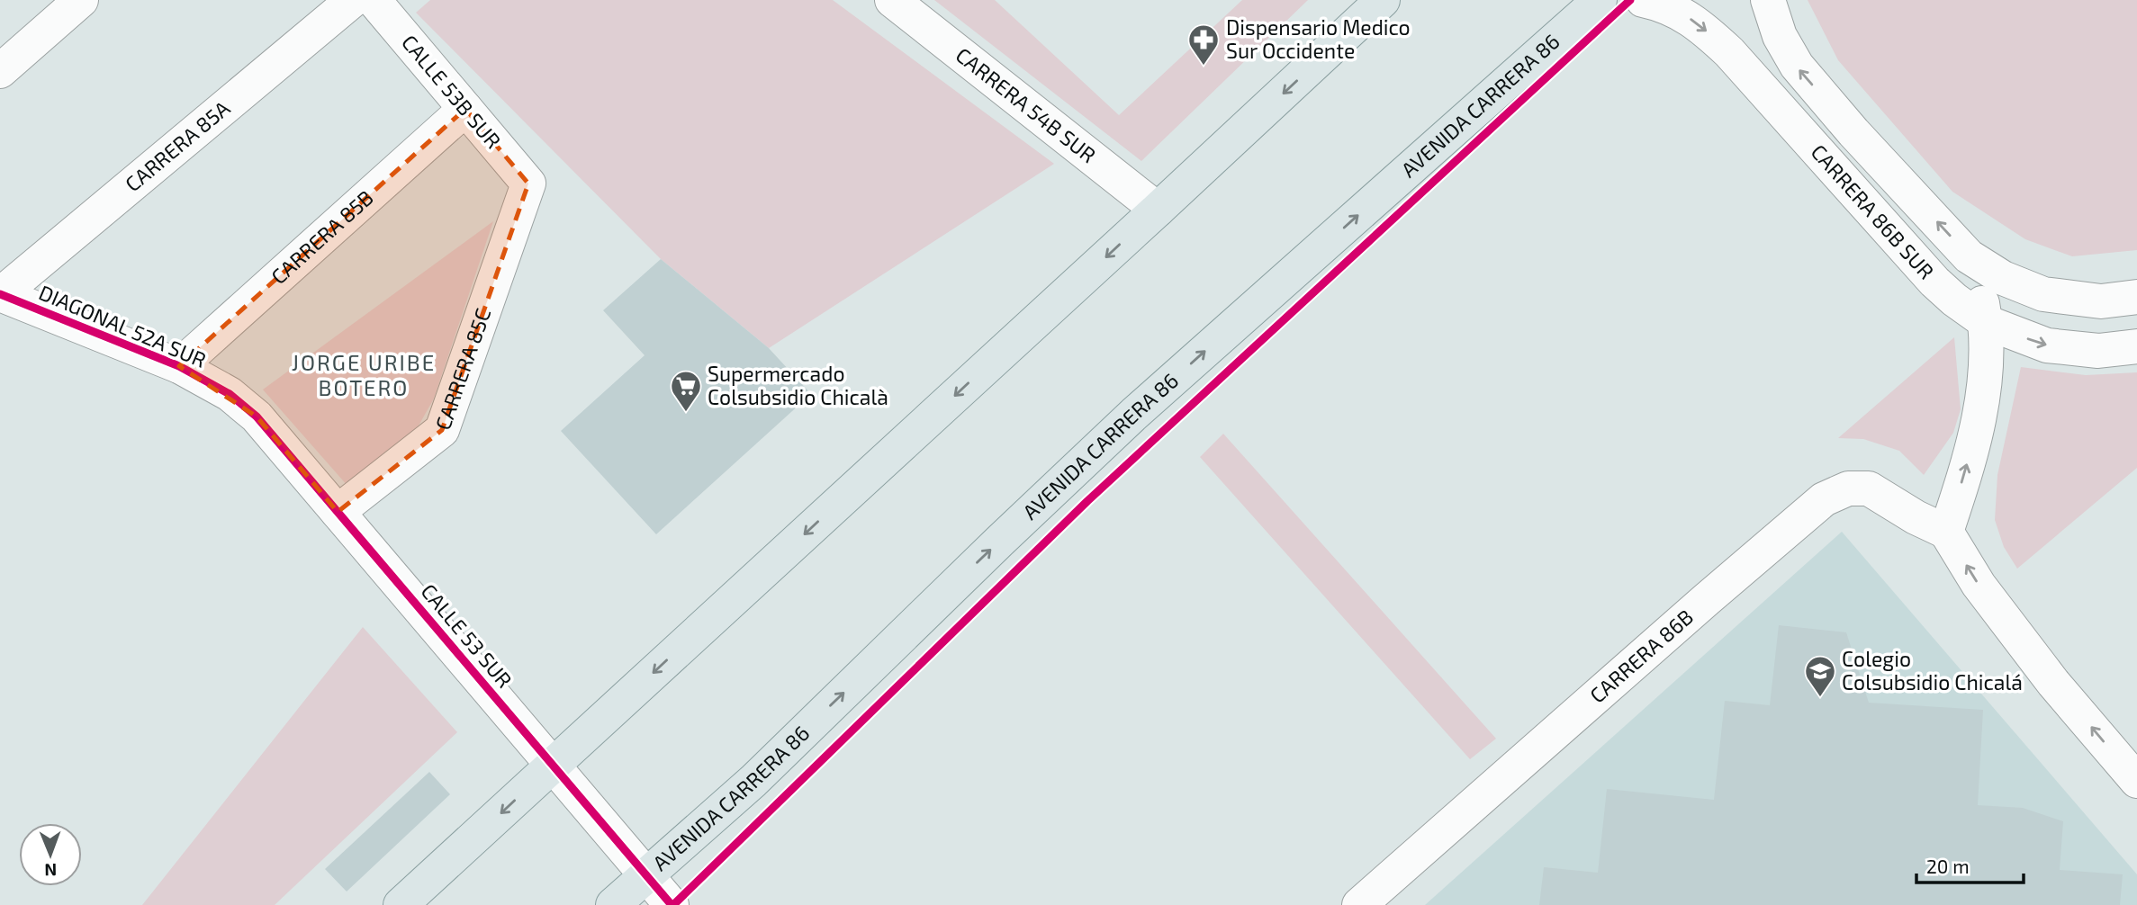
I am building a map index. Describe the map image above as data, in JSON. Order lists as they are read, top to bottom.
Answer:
{
  "streets": {
    "main road": ["AVENIDA CARRERA 86"],
    "street": [
      "CALLE 53B SUR",
      "CARRERA 54B SUR",
      "CARRERA 85A",
      "CARRERA 86B SUR",
      "CARRERA 85B",
      "DIAGONAL 52A SUR",
      "CARRERA 85C",
      "CALLE 53 SUR",
      "CARRERA 86B"
    ]
  },
  "crossings": [
    ["CALLE 53B SUR", "CARRERA 85B"],
    ["CALLE 53B SUR", "CARRERA 85C"],
    ["AVENIDA CARRERA 86", "CALLE 53 SUR"],
    ["CARRERA 85A", "DIAGONAL 52A SUR"],
    ["CARRERA 85B", "DIAGONAL 52A SUR"],
    ["DIAGONAL 52A SUR", "CALLE 53 SUR"],
    ["CARRERA 85C", "CALLE 53 SUR"]
  ],
  "districts": ["JORGE URIBE BOTERO"],
  "places": {
    "pharmacy": ["Dispensario Medico Sur Occidente"],
    "supermarket": ["Supermercado Colsubsidio Chicalà"],
    "school or university": ["Colegio Colsubsidio Chicalá"]
  },
  "scale_bar": "20 m",
  "north": "bottom"
}
